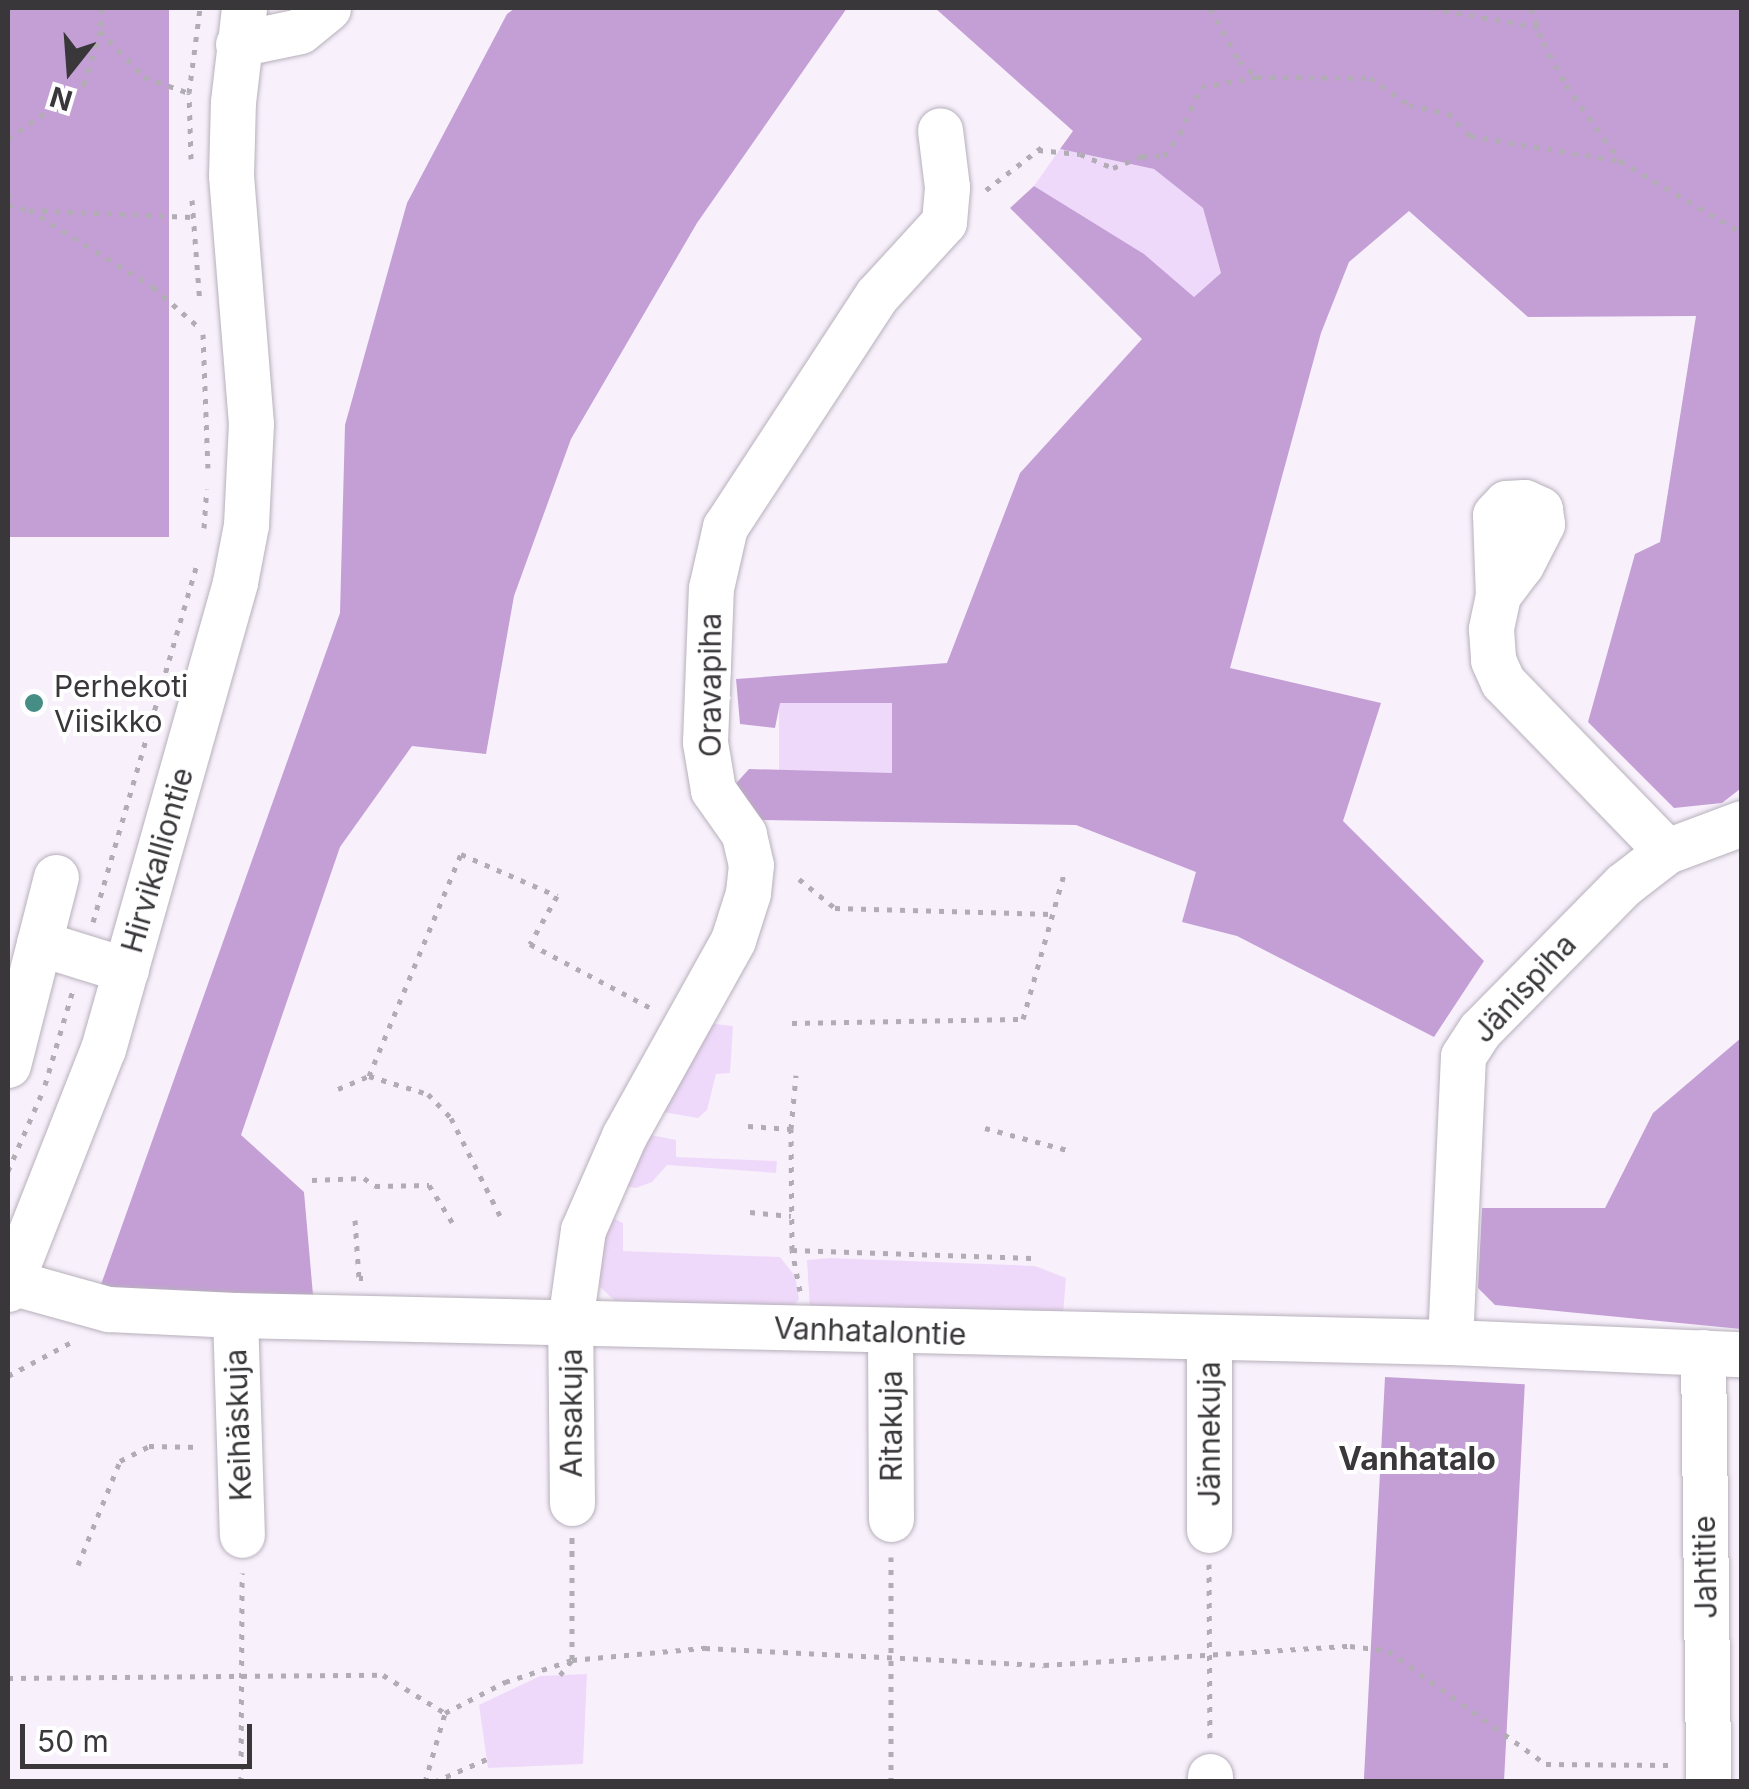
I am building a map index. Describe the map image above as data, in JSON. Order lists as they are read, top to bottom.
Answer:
{
  "streets": {
    "street": [
      "Oravapiha",
      "Hirvikalliontie",
      "Jänispiha",
      "Vanhatalontie",
      "Ansakuja",
      "Keihäskuja",
      "Ritakuja",
      "Jännekuja",
      "Jahtitie"
    ]
  },
  "crossings": [
    ["Oravapiha", "Vanhatalontie"],
    ["Oravapiha", "Ansakuja"],
    ["Hirvikalliontie", "Vanhatalontie"],
    ["Jänispiha", "Vanhatalontie"],
    ["Vanhatalontie", "Ansakuja"],
    ["Vanhatalontie", "Keihäskuja"],
    ["Vanhatalontie", "Ritakuja"],
    ["Vanhatalontie", "Jännekuja"],
    ["Vanhatalontie", "Jahtitie"]
  ],
  "districts": ["Vanhatalo"],
  "places": ["Perhekoti Viisikko"],
  "scale_bar": "50 m",
  "north": "bottom"
}
